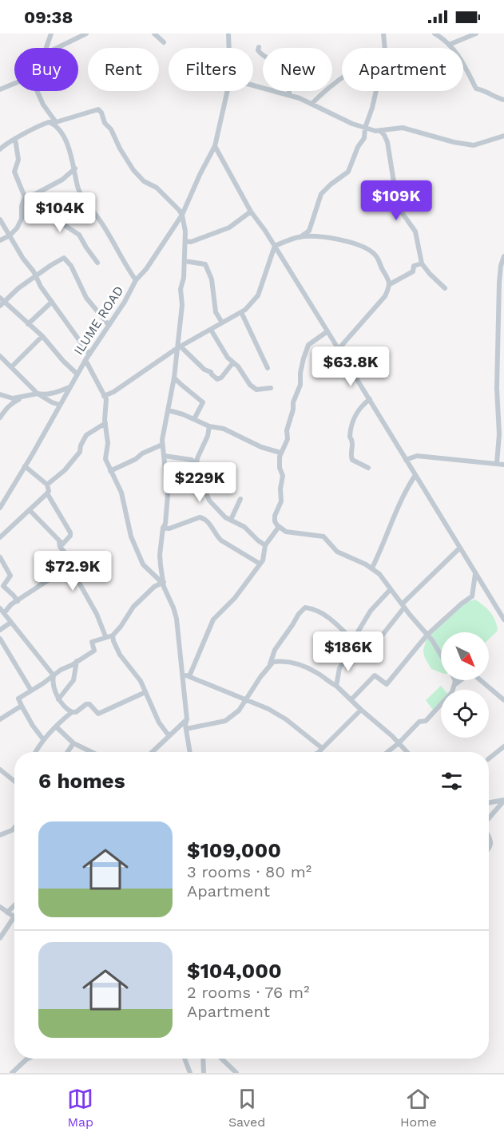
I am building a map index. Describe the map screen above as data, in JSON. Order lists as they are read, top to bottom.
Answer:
{
  "streets": {
    "street": ["ILUME ROAD"]
  },
  "north": "bottom right",
  "page": {
    "status": "09:38",
    "chip": [
      "Buy",
      "Rent",
      "Filters",
      "New",
      "Apartment"
    ],
    "price": [
      "$109K",
      "$104K",
      "$63.8K",
      "$229K",
      "$72.9K",
      "$186K"
    ],
    "heading": "6 homes",
    "list": [
      {
        "name": "$109,000",
        "note": "3 rooms · 80 m² · Apartment"
      },
      {
        "name": "$104,000",
        "note": "2 rooms · 76 m² · Apartment"
      }
    ],
    "tabs": ["Map", "Saved", "Home"]
  }
}
